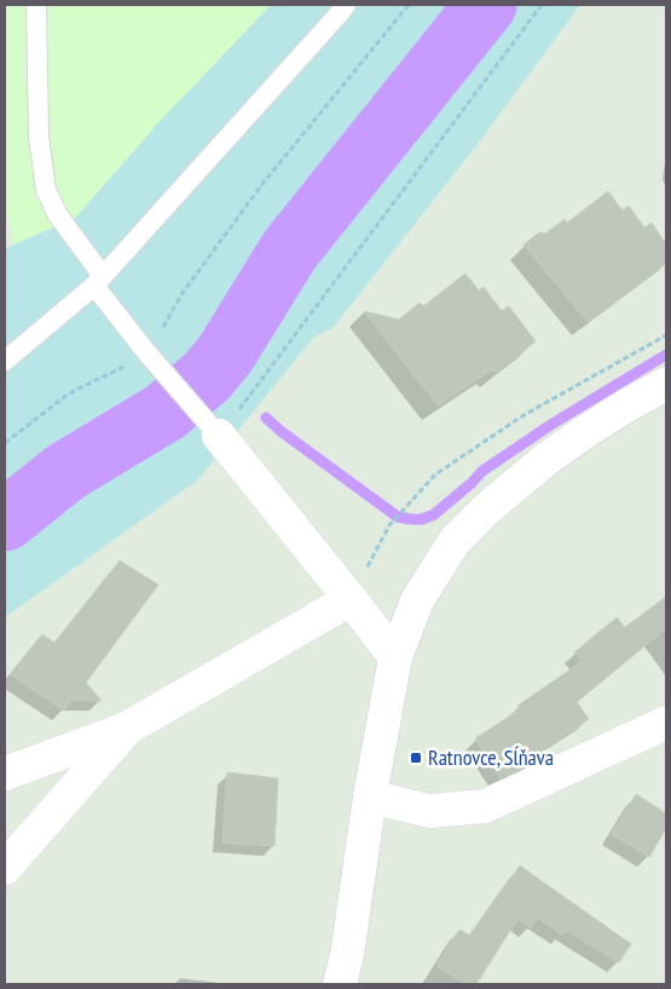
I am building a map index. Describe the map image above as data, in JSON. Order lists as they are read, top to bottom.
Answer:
{
  "places": {
    "transit": ["Ratnovce, Sĺňava"]
  }
}
